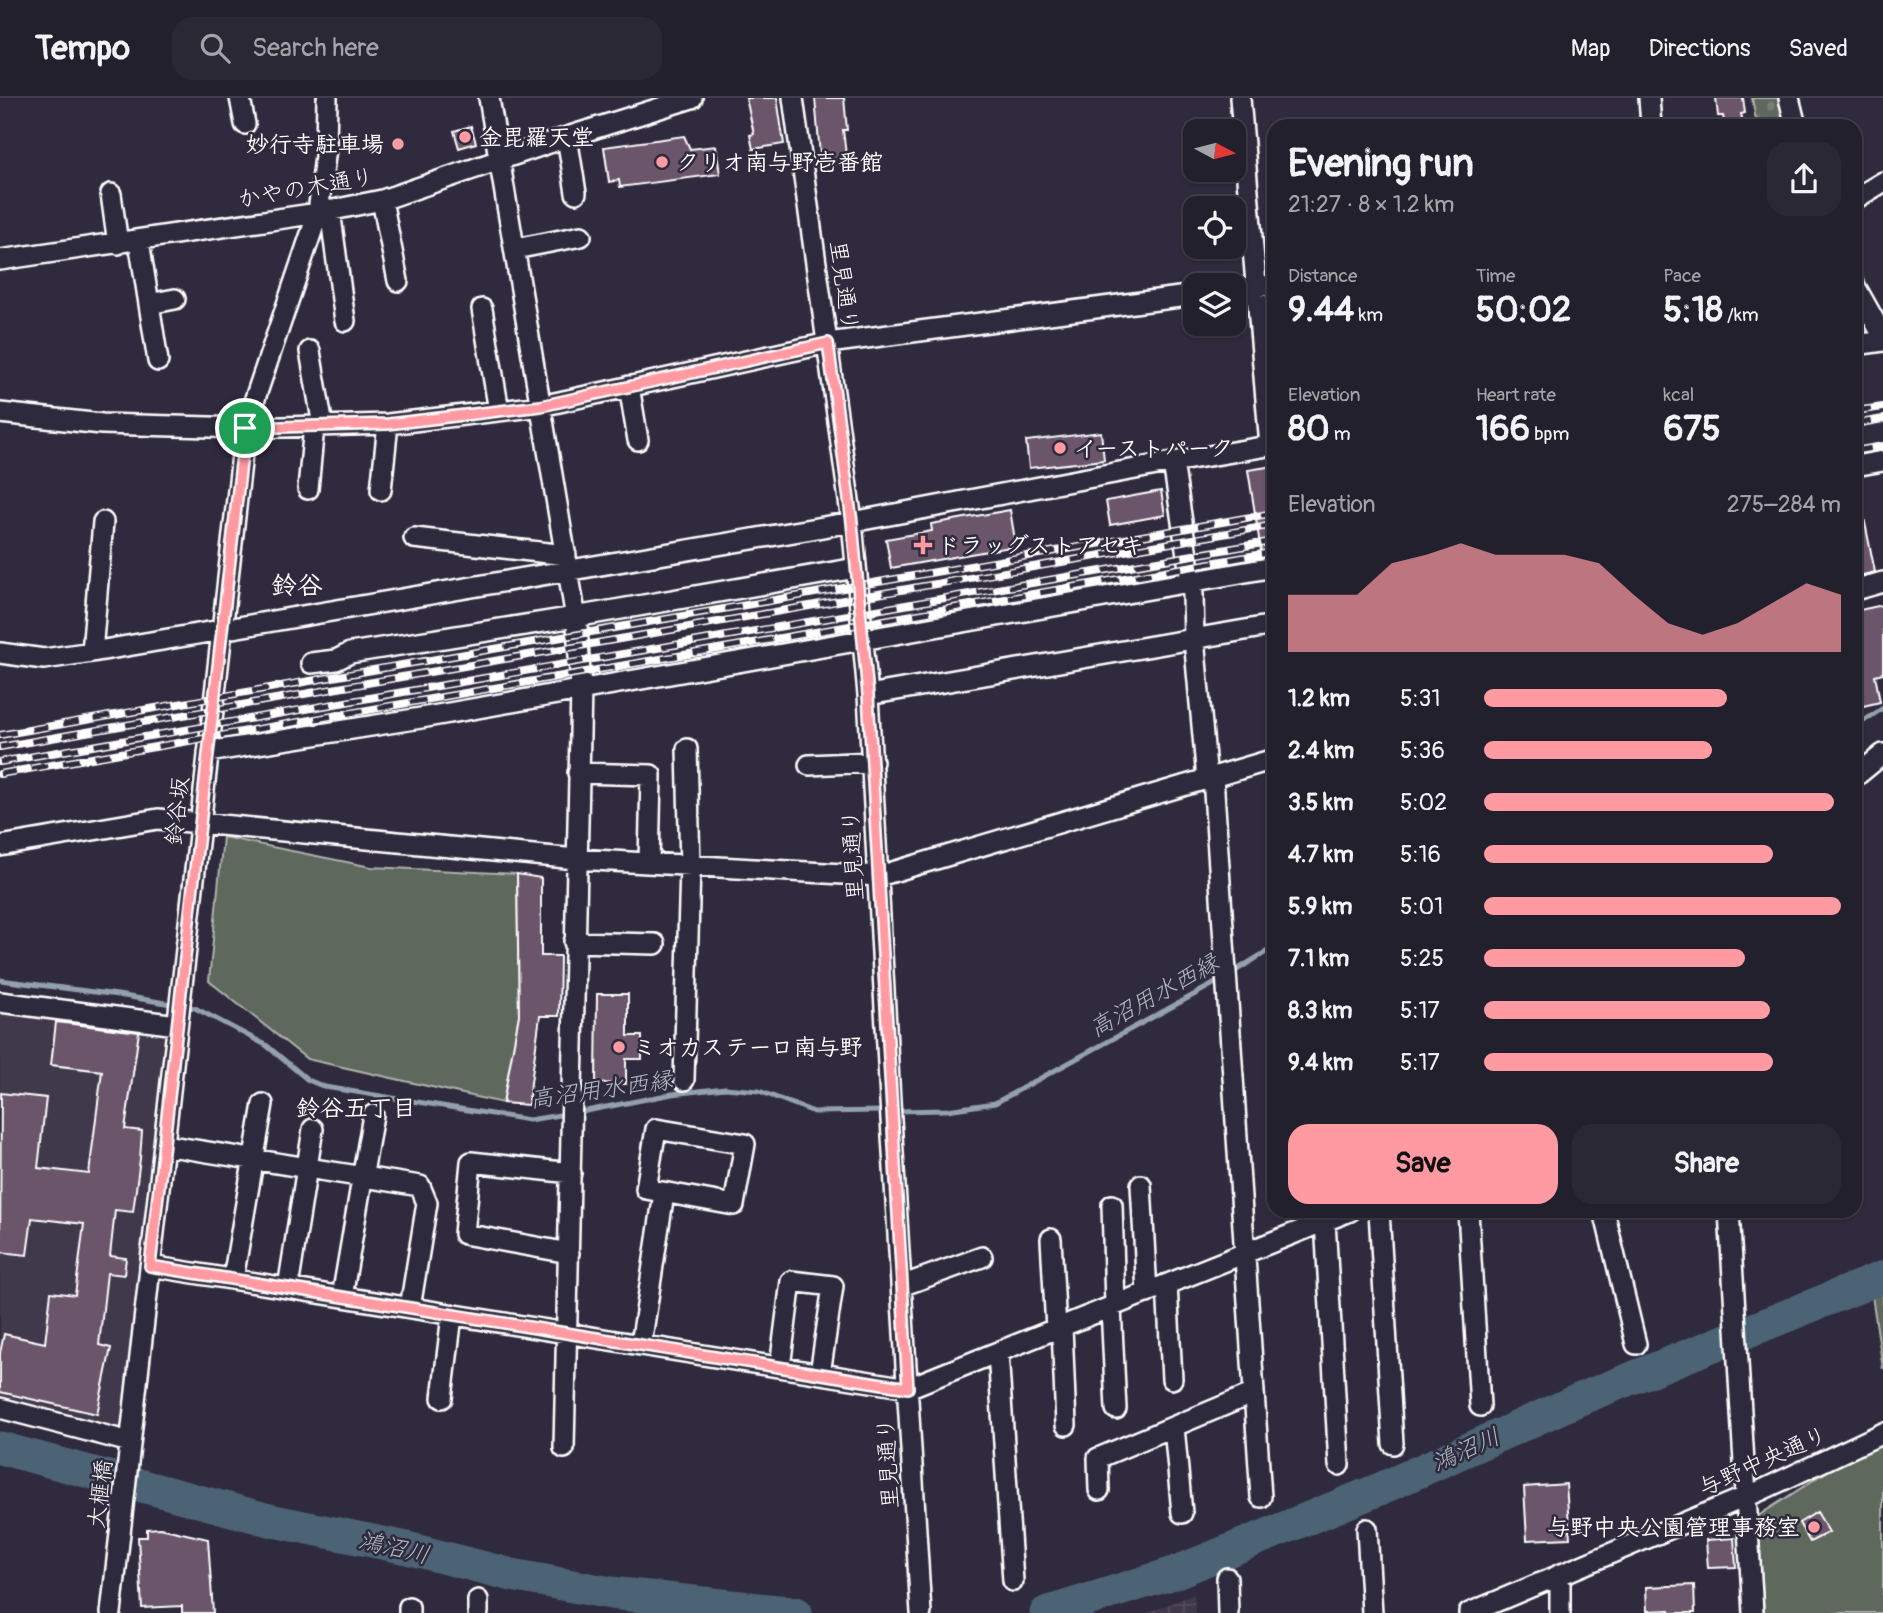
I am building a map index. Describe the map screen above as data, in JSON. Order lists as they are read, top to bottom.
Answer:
{
  "streets": {
    "street": [
      "かやの木通り",
      "里見通り",
      "鈴谷坂",
      "与野中央通り",
      "大榧橋"
    ]
  },
  "crossings": [
    ["かやの木通り", "鈴谷坂"],
    ["鈴谷坂", "大榧橋"]
  ],
  "districts": ["鈴谷", "鈴谷五丁目"],
  "water": ["高沼用水西縁", "鴻沼川"],
  "places": {
    "other": [
      "金毘羅天堂",
      "妙行寺駐車場",
      "クリオ南与野壱番館",
      "イーストパーク",
      "ミオカステーロ南与野",
      "与野中央公園管理事務室"
    ],
    "health": ["ドラッグストアセキ"]
  },
  "north": "right",
  "page": {
    "header": "Tempo",
    "search": "Search here",
    "nav": ["Map", "Directions", "Saved"],
    "heading": ["Evening run", "21:27 · 8 × 1.2 km"],
    "stats": [
      ["Distance", "9.44 km"],
      ["Time", "50:02"],
      ["Pace", "5:18 /km"],
      ["Elevation", "80 m"],
      ["Heart rate", "166 bpm"],
      ["kcal", "675"]
    ],
    "chart": ["Elevation", "275–284 m"],
    "list": [
      {
        "name": "1.2 km",
        "note": "5:31"
      },
      {
        "name": "2.4 km",
        "note": "5:36"
      },
      {
        "name": "3.5 km",
        "note": "5:02"
      },
      {
        "name": "4.7 km",
        "note": "5:16"
      },
      {
        "name": "5.9 km",
        "note": "5:01"
      },
      {
        "name": "7.1 km",
        "note": "5:25"
      },
      {
        "name": "8.3 km",
        "note": "5:17"
      },
      {
        "name": "9.4 km",
        "note": "5:17"
      }
    ],
    "buttons": ["Save", "Share"]
  }
}
